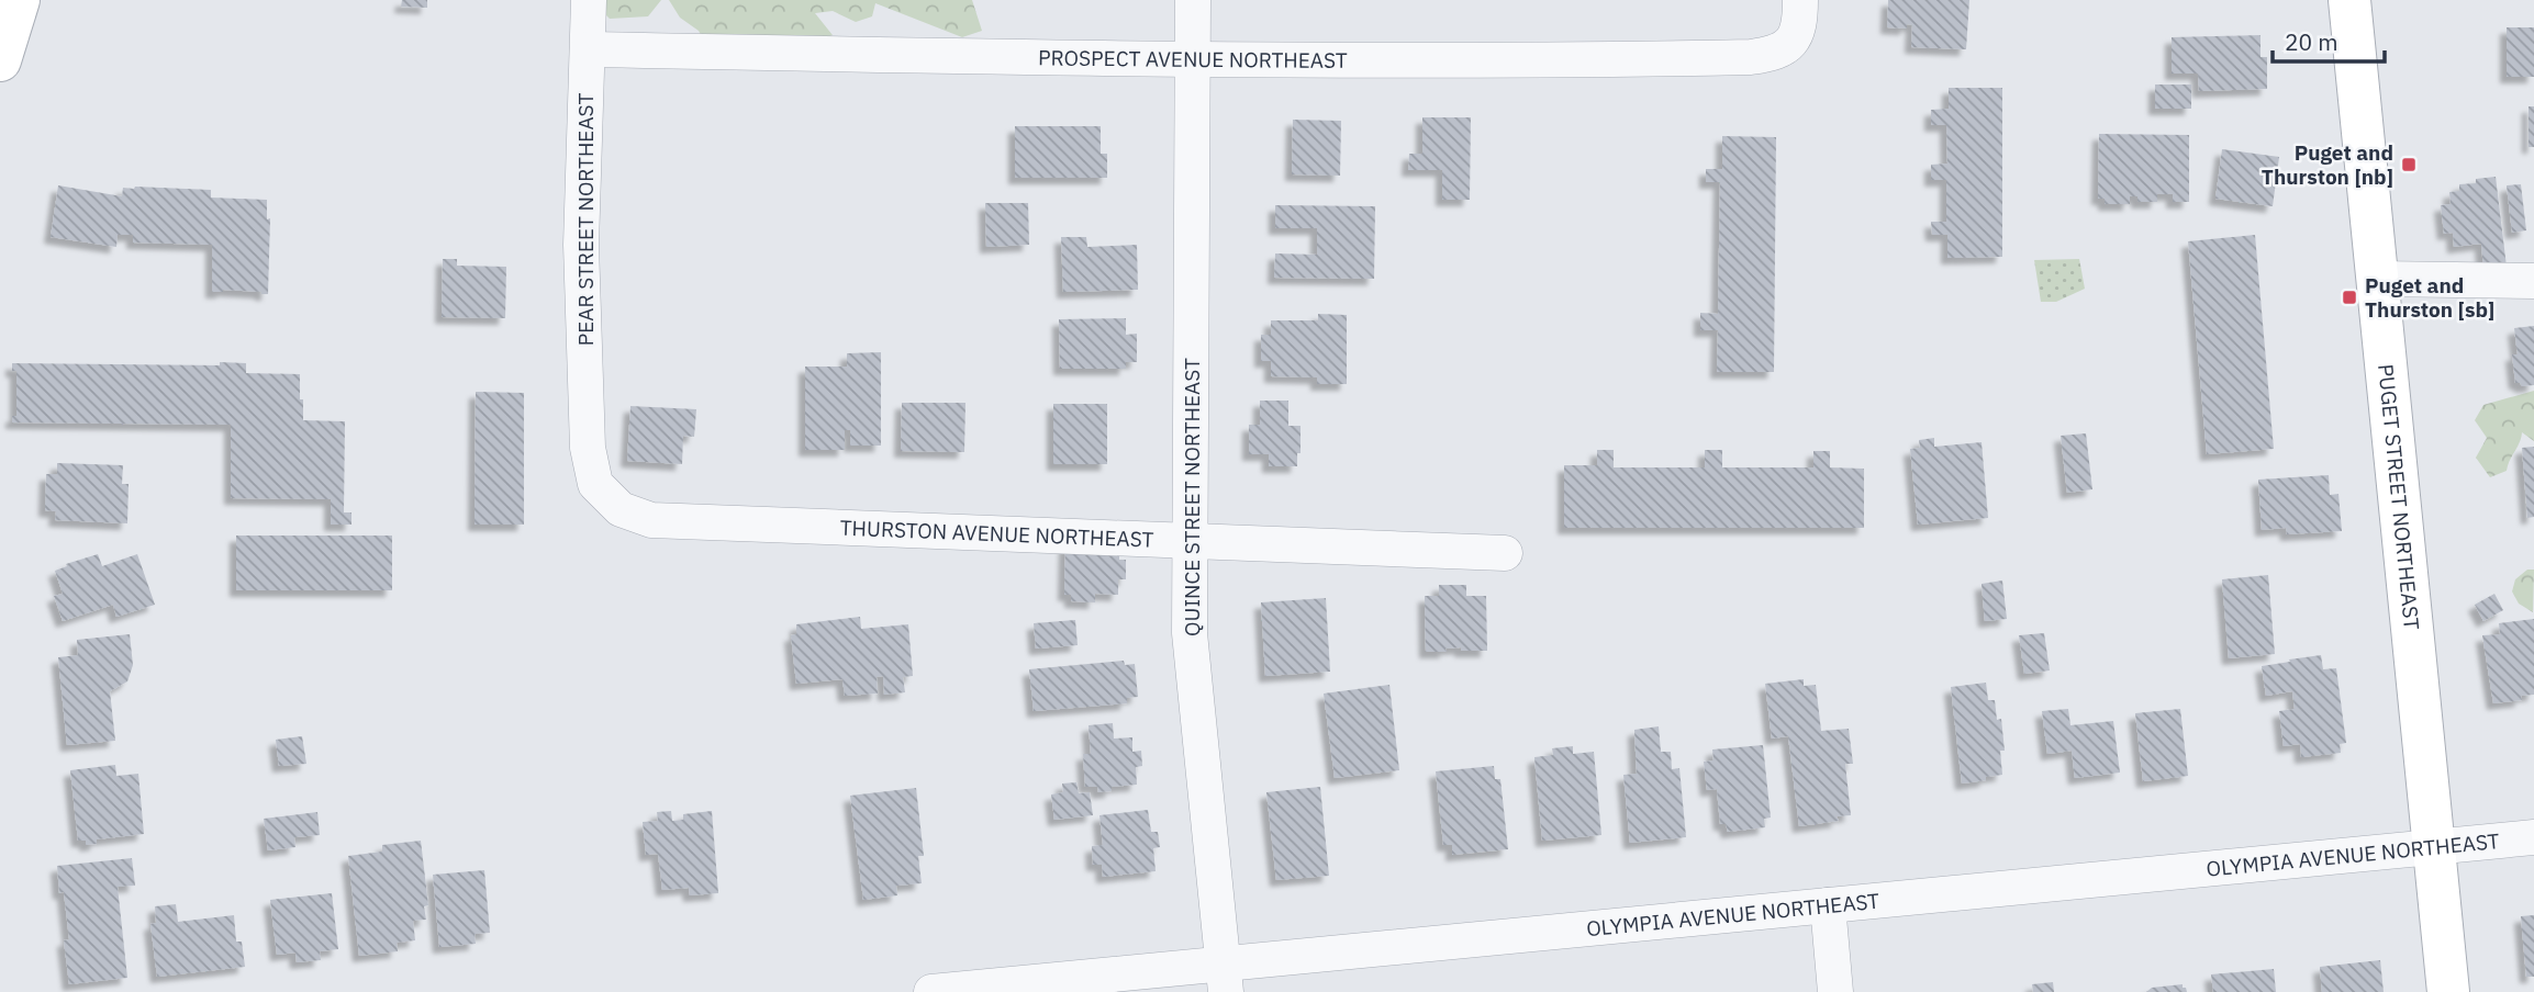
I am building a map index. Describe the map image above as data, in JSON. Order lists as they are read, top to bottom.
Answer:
{
  "streets": {
    "street": [
      "PROSPECT AVENUE NORTHEAST",
      "PEAR STREET NORTHEAST",
      "PUGET STREET NORTHEAST",
      "QUINCE STREET NORTHEAST",
      "THURSTON AVENUE NORTHEAST",
      "OLYMPIA AVENUE NORTHEAST"
    ]
  },
  "crossings": [
    ["PROSPECT AVENUE NORTHEAST", "PEAR STREET NORTHEAST"],
    ["PROSPECT AVENUE NORTHEAST", "QUINCE STREET NORTHEAST"],
    ["PEAR STREET NORTHEAST", "THURSTON AVENUE NORTHEAST"],
    ["PUGET STREET NORTHEAST", "OLYMPIA AVENUE NORTHEAST"],
    ["QUINCE STREET NORTHEAST", "THURSTON AVENUE NORTHEAST"],
    ["QUINCE STREET NORTHEAST", "OLYMPIA AVENUE NORTHEAST"]
  ],
  "places": {
    "transit": ["Puget and Thurston [nb]", "Puget and Thurston [sb]"]
  },
  "scale_bar": "20 m"
}
